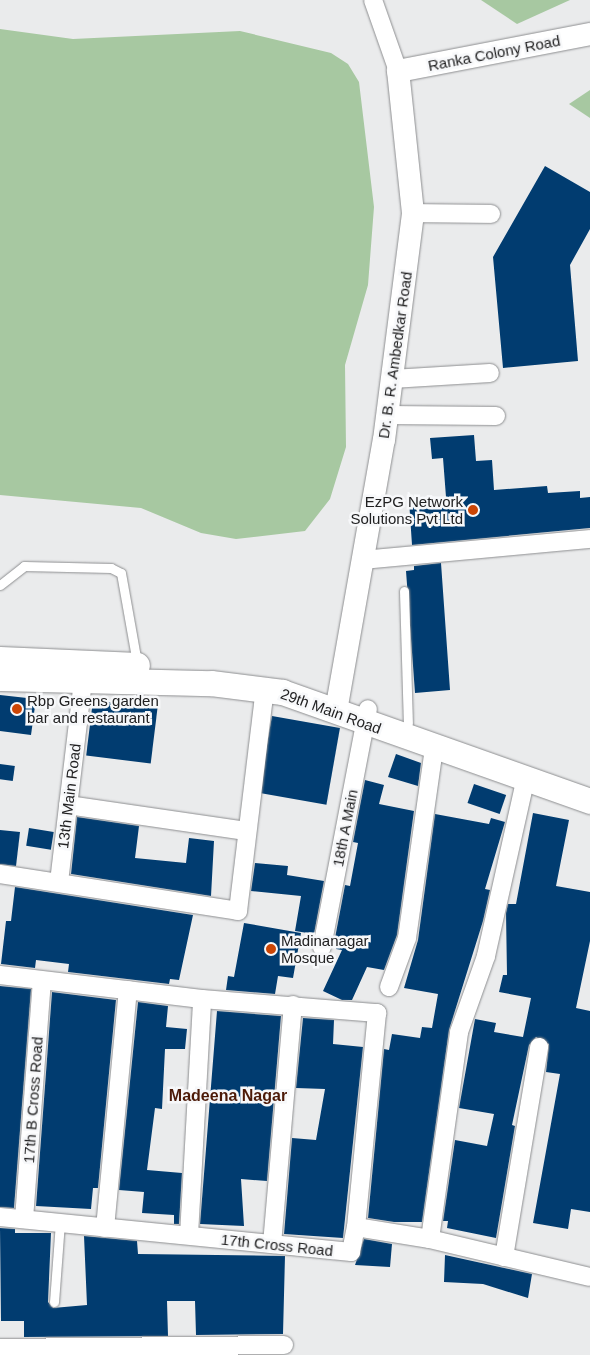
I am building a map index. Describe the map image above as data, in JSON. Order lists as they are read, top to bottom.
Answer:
{
  "streets": {
    "main road": ["29th Main Road"],
    "street": [
      "Ranka Colony Road",
      "Dr. B. R. Ambedkar Road",
      "13th Main Road",
      "18th A Main",
      "17th B Cross Road",
      "17th Cross Road"
    ]
  },
  "crossings": [
    ["Ranka Colony Road", "Dr. B. R. Ambedkar Road"],
    ["Dr. B. R. Ambedkar Road", "29th Main Road"],
    ["29th Main Road", "13th Main Road"],
    ["29th Main Road", "18th A Main"],
    ["17th B Cross Road", "17th Cross Road"]
  ],
  "districts": ["Madeena Nagar"],
  "places": ["EzPG Network Solutions Pvt Ltd", "Rbp Greens garden bar and restaurant", "Madinanagar Mosque"]
}
